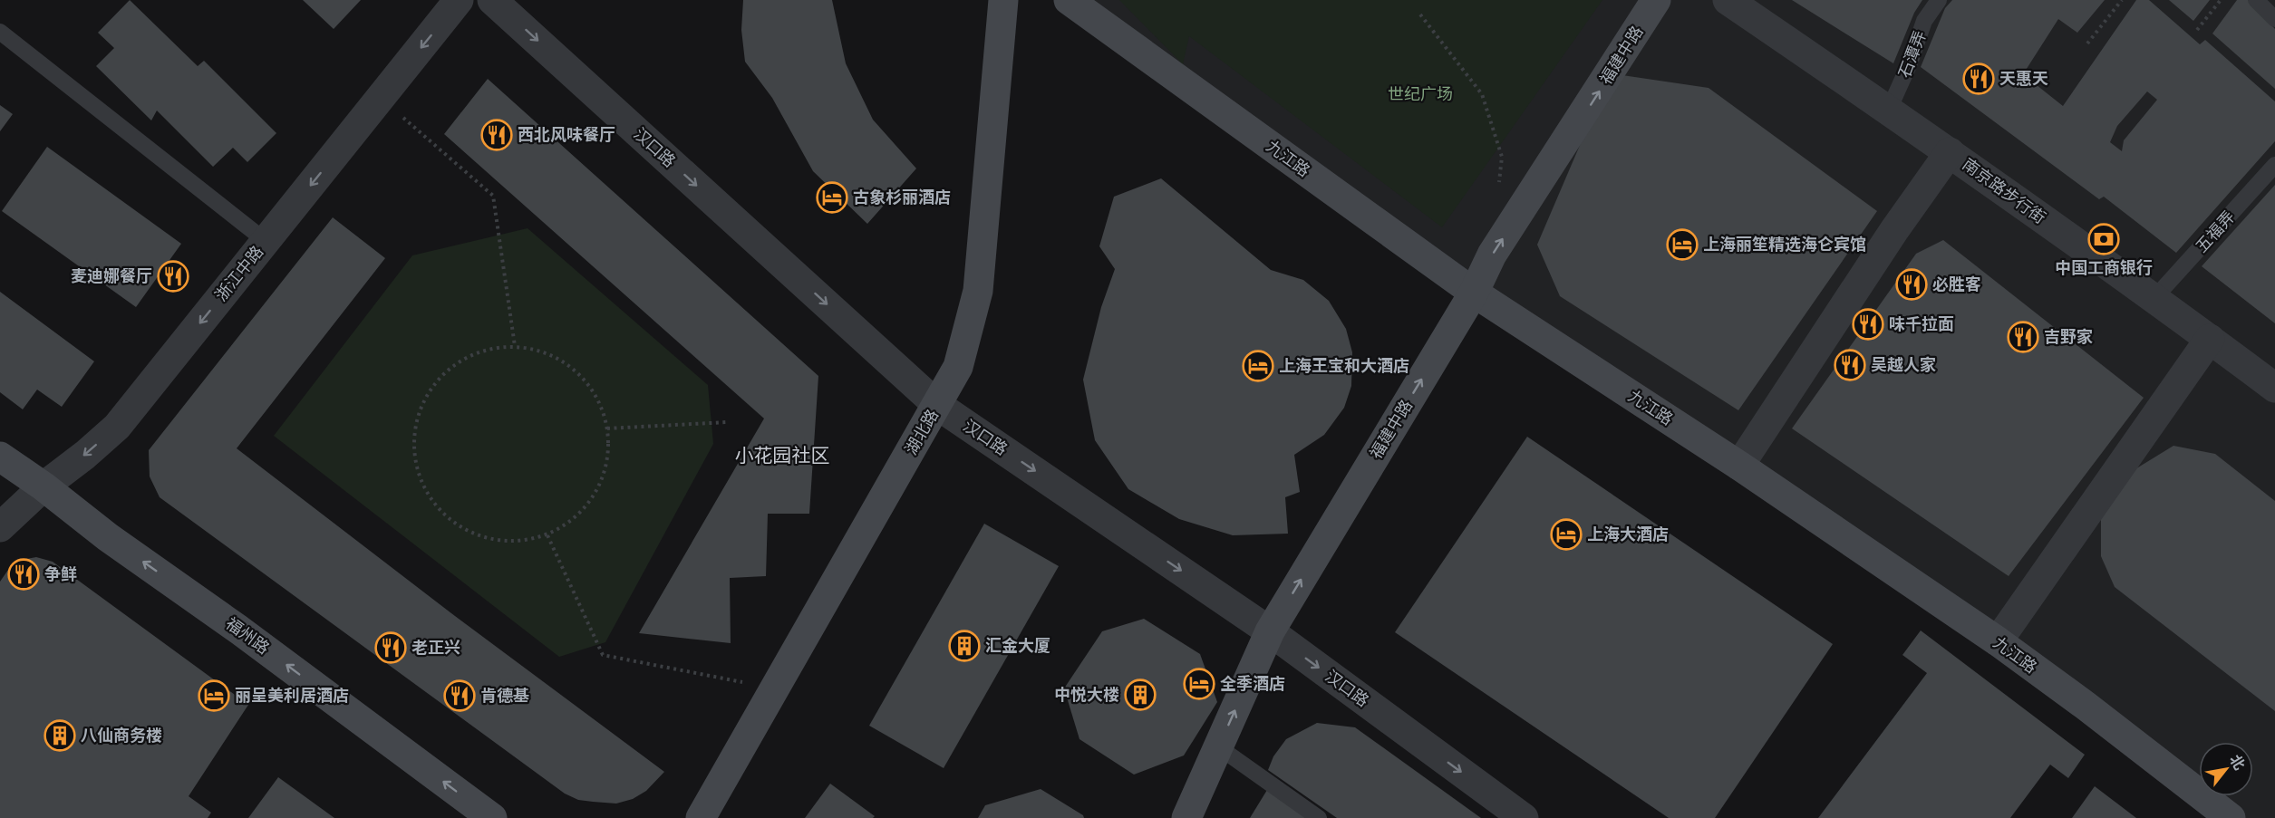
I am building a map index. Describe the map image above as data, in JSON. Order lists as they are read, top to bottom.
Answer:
{
  "streets": {
    "street": [
      "福建中路",
      "汉口路",
      "九江路",
      "南京路步行街",
      "浙江中路",
      "湖北路",
      "福州路"
    ],
    "lane": ["石潭弄", "五福弄"]
  },
  "crossings": [
    ["石潭弄", "南京路步行街"],
    ["福建中路", "汉口路"],
    ["福建中路", "九江路"],
    ["汉口路", "湖北路"],
    ["南京路步行街", "五福弄"],
    ["浙江中路", "福州路"]
  ],
  "one_way": [
    "福建中路",
    "汉口路",
    "浙江中路",
    "福州路"
  ],
  "districts": ["小花园社区"],
  "parks": ["世纪广场"],
  "places": {
    "restaurant": [
      "天惠天",
      "西北风味餐厅",
      "麦迪娜餐厅",
      "必胜客",
      "味千拉面",
      "吉野家",
      "吴越人家",
      "争鲜",
      "老正兴",
      "肯德基"
    ],
    "hotel": [
      "古象杉丽酒店",
      "上海丽笙精选海仑宾馆",
      "上海王宝和大酒店",
      "上海大酒店",
      "全季酒店",
      "丽呈美利居酒店"
    ],
    "bank": ["中国工商银行"],
    "building": ["汇金大厦", "中悦大楼", "八仙商务楼"]
  },
  "north": "top right"
}
